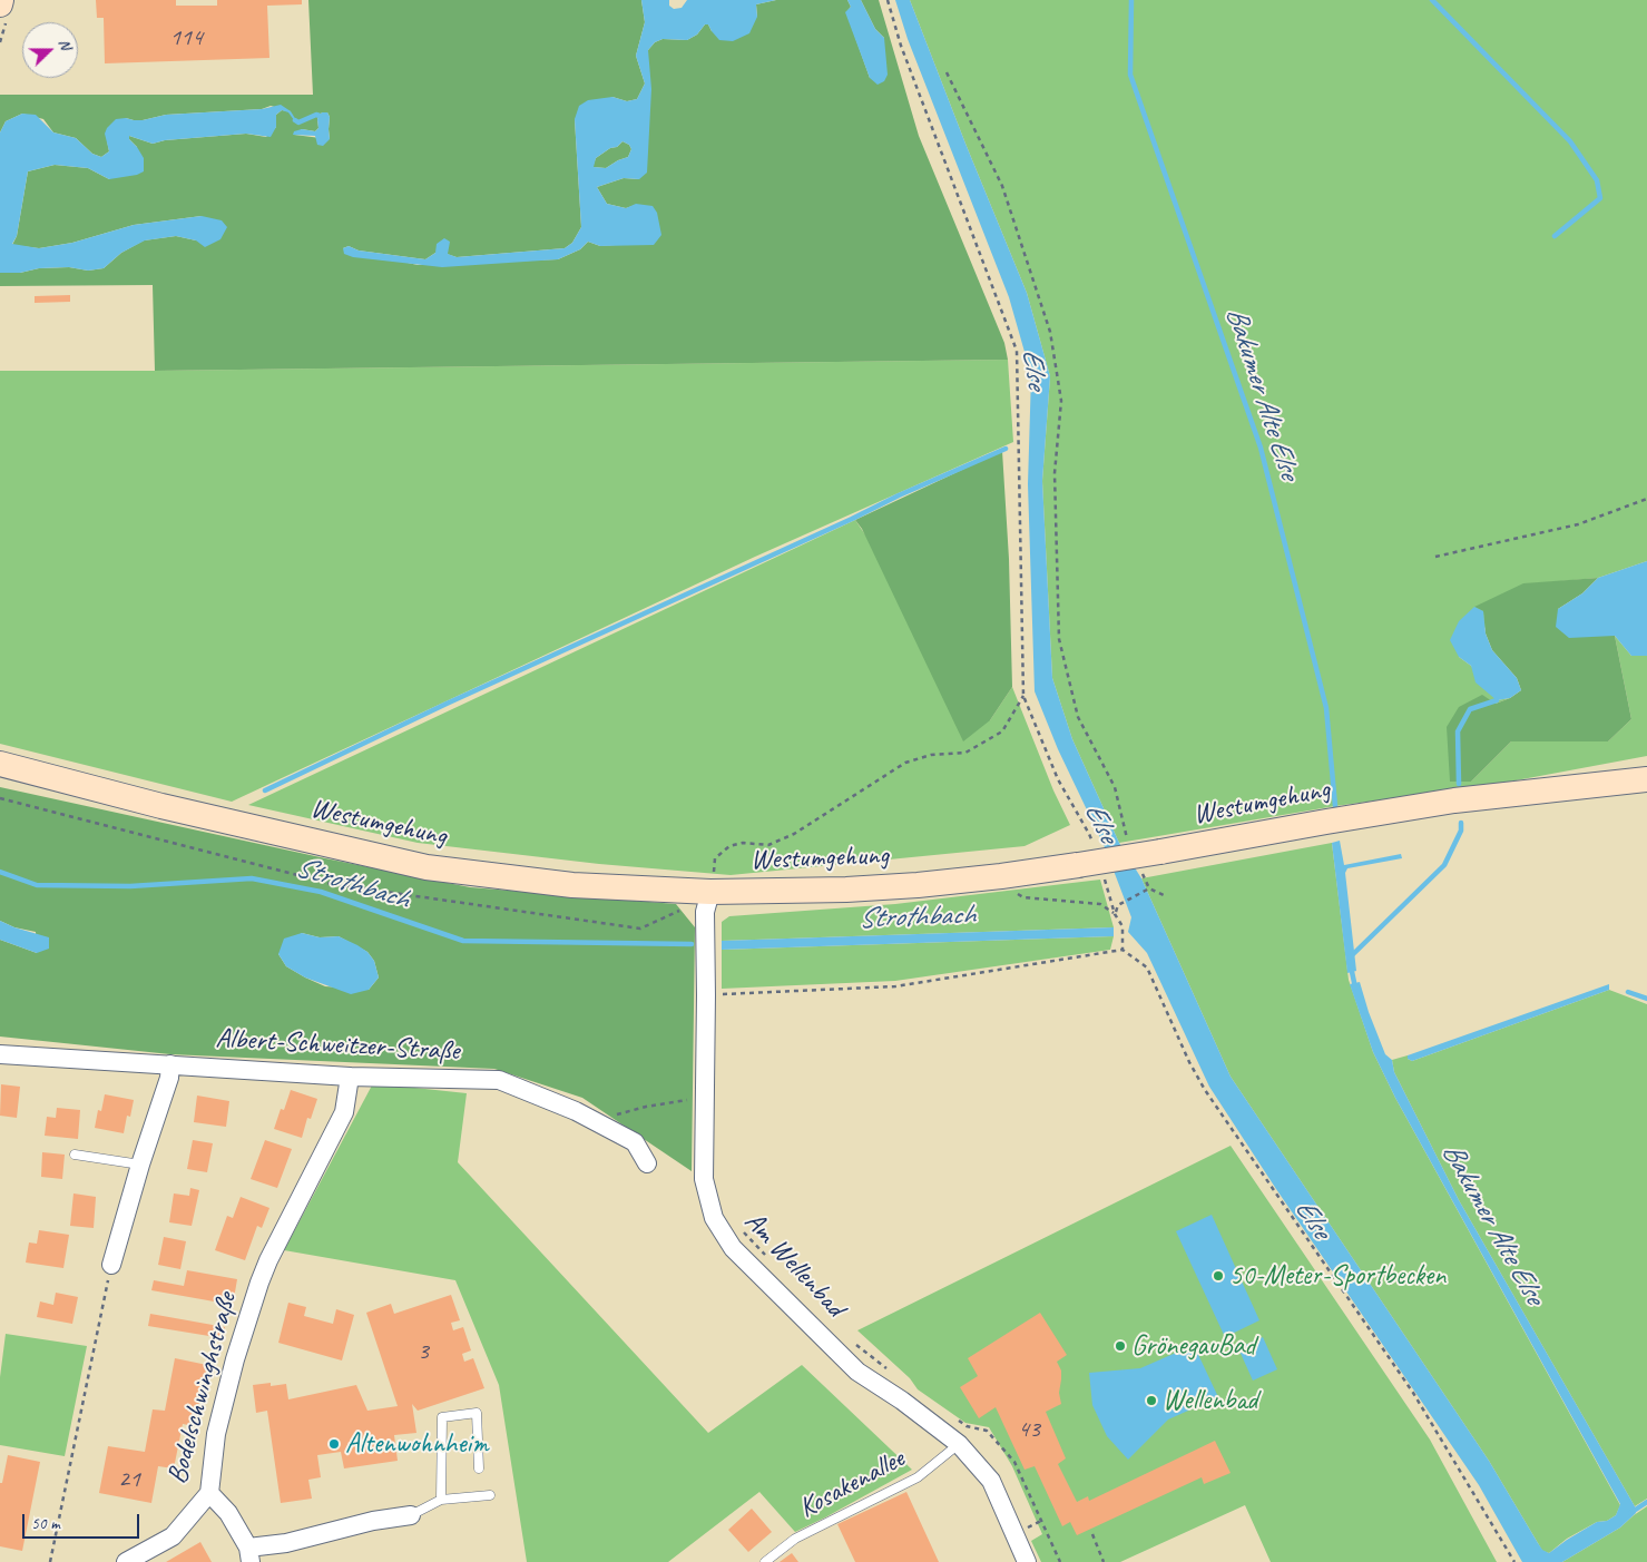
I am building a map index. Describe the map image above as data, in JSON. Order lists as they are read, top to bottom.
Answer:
{
  "streets": {
    "main road": ["Westumgehung"],
    "street": ["Albert-Schweitzer-Straße", "Am Wellenbad", "Bodelschwinghstraße"],
    "lane": ["Kosakenallee"]
  },
  "crossings": [
    ["Westumgehung", "Am Wellenbad"],
    ["Albert-Schweitzer-Straße", "Bodelschwinghstraße"],
    ["Am Wellenbad", "Kosakenallee"]
  ],
  "water": ["Else", "Bakumer Alte Else", "Strothbach"],
  "places": [
    "50-Meter-Sportbecken",
    "GrönegauBad",
    "Wellenbad",
    "Altenwohnheim"
  ],
  "house_numbers": [
    "114",
    "3",
    "43",
    "21"
  ],
  "scale_bar": "50 m",
  "north": "right"
}
